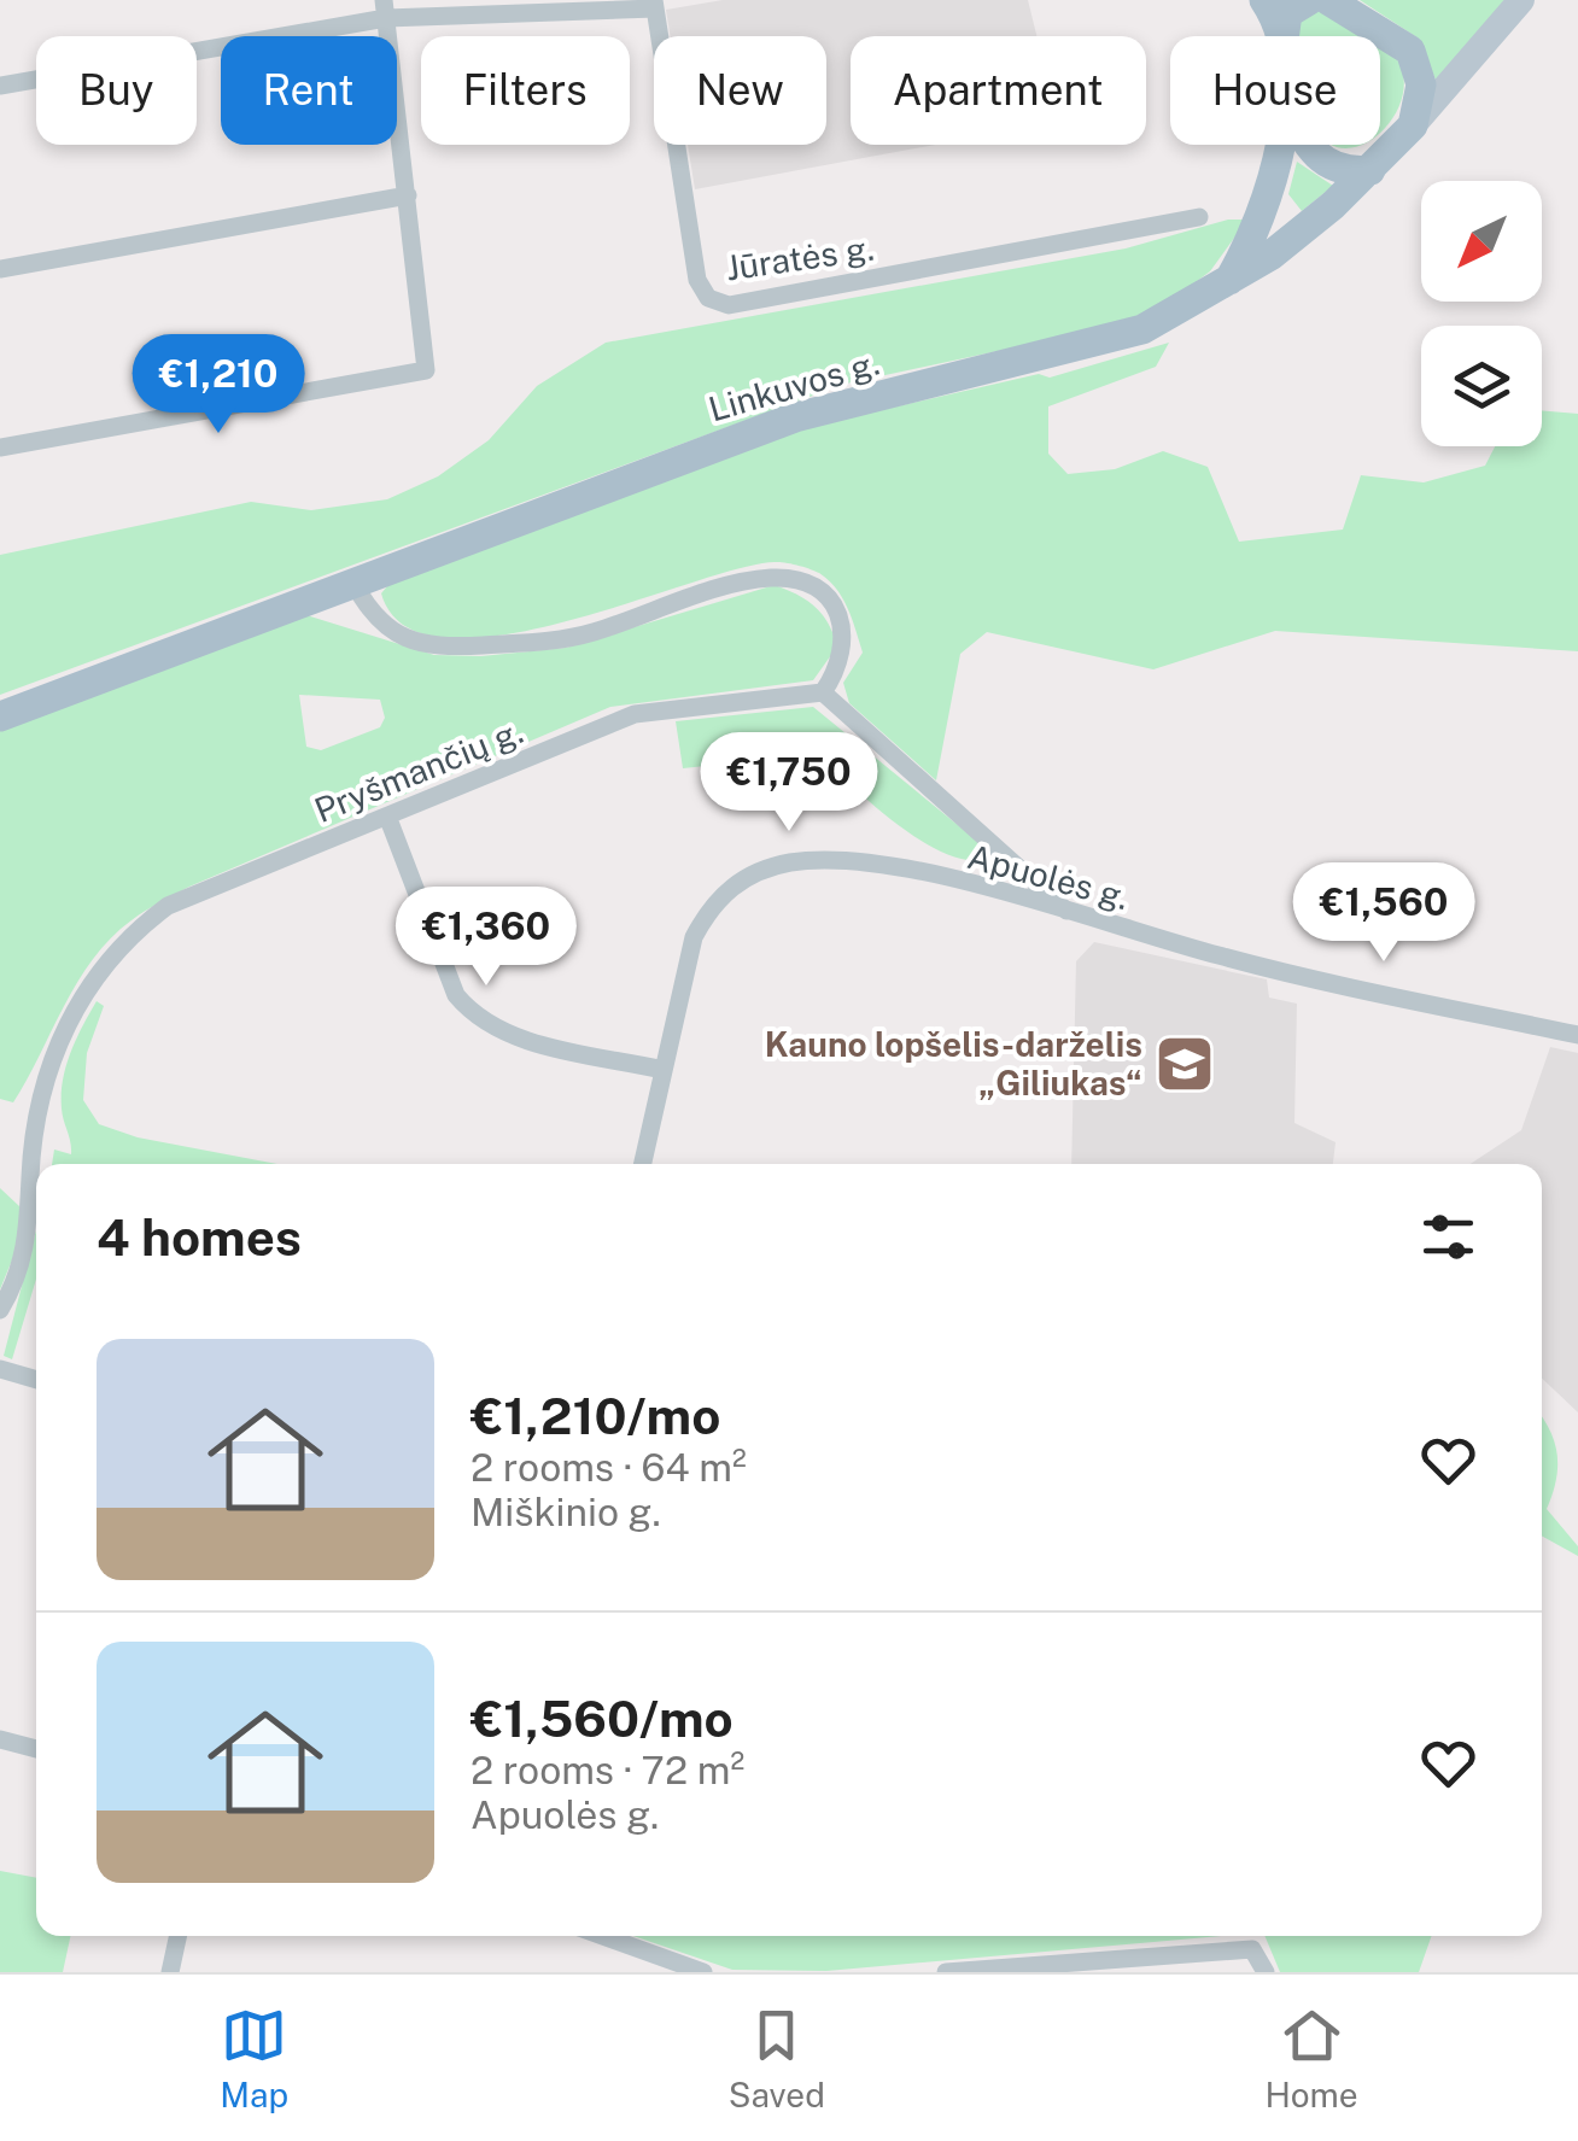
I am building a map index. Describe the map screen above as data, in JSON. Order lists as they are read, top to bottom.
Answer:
{
  "streets": {
    "main road": ["Linkuvos g."],
    "street": ["Jūratės g.", "Pryšmančių g.", "Apuolės g."]
  },
  "places": {
    "school or university": ["Kauno lopšelis-darželis „Giliukas“"]
  },
  "north": "bottom left",
  "page": {
    "chip": [
      "Buy",
      "Rent",
      "Filters",
      "New",
      "Apartment",
      "House"
    ],
    "price": [
      "€1,210",
      "€1,750",
      "€1,560",
      "€1,360"
    ],
    "heading": "4 homes",
    "list": [
      {
        "name": "€1,210/mo",
        "note": "2 rooms · 64 m² · Miškinio g."
      },
      {
        "name": "€1,560/mo",
        "note": "2 rooms · 72 m² · Apuolės g."
      }
    ],
    "tabs": ["Map", "Saved", "Home"]
  }
}
